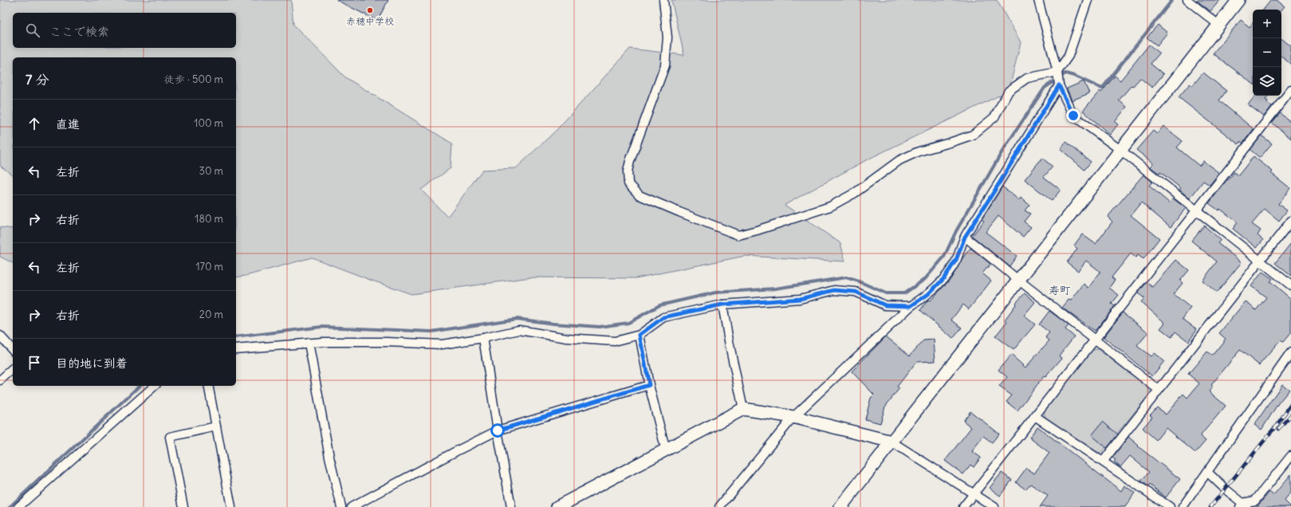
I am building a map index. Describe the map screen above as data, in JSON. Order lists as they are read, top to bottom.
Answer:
{
  "districts": ["寿町"],
  "places": ["赤穂中学校"],
  "page": {
    "map_buttons": ["+", "−"],
    "search": "ここで検索",
    "heading": ["7 分", "徒歩 · 500 m"],
    "list": [
      ["直進", "100 m"],
      ["左折", "30 m"],
      ["右折", "180 m"],
      ["左折", "170 m"],
      ["右折", "20 m"],
      "目的地に到着"
    ]
  }
}
